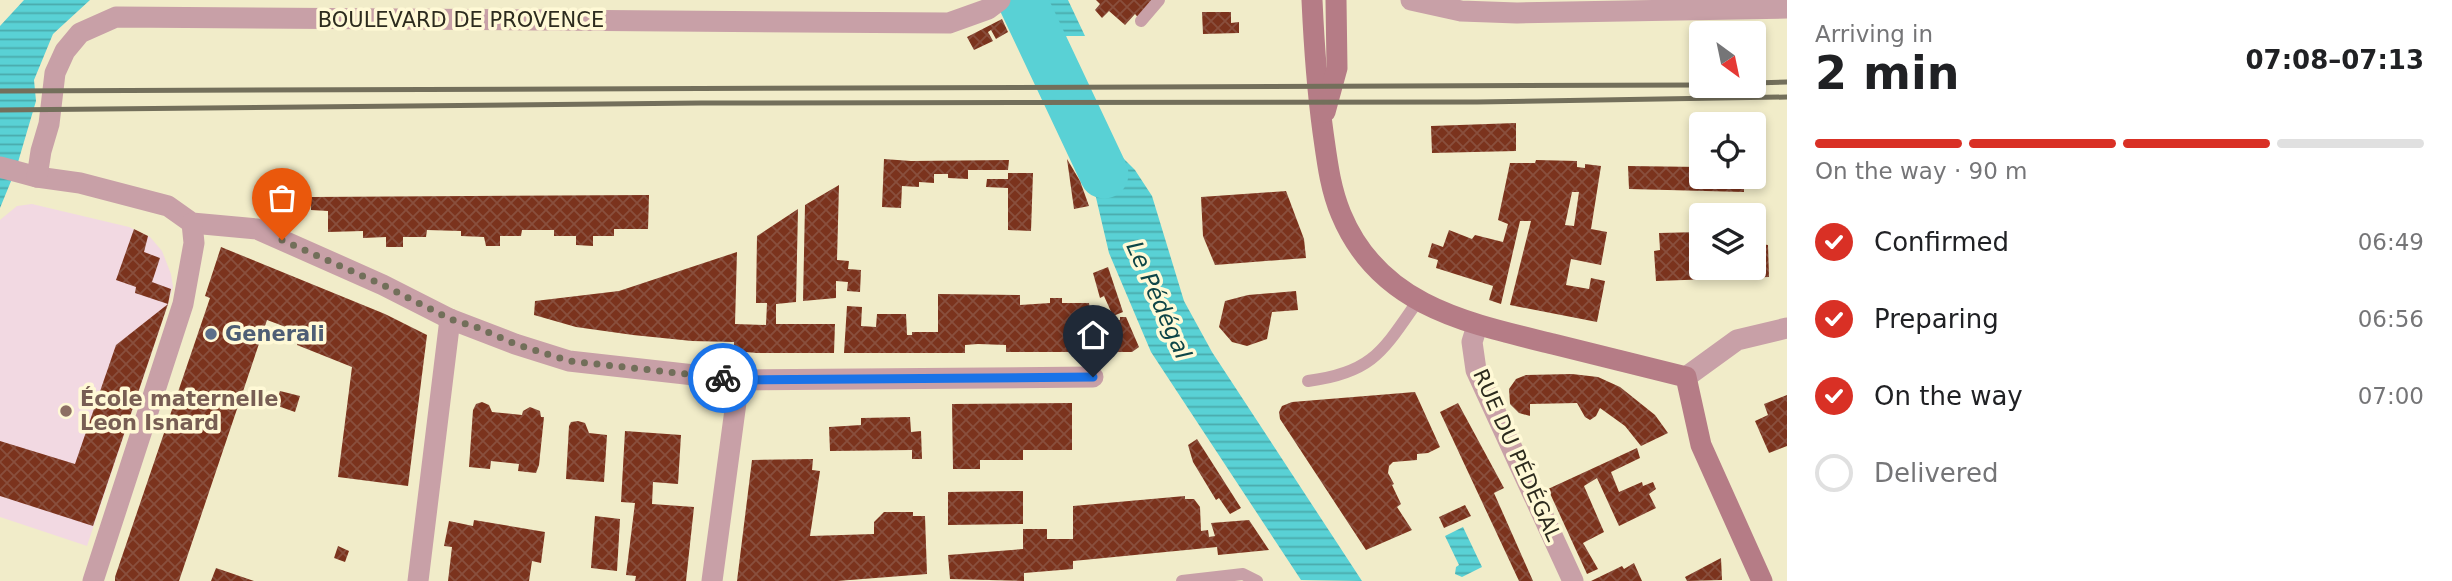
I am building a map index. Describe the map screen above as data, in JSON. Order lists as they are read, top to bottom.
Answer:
{
  "streets": {
    "street": ["BOULEVARD DE PROVENCE", "RUE DU PÉDÉGAL"]
  },
  "water": ["Le Pédégal"],
  "places": ["Generali", "École maternelle Leon Isnard"],
  "north": "bottom right",
  "page": {
    "heading": ["2 min", "Arriving in", "07:08–07:13"],
    "bar": "On the way · 90 m",
    "list": [
      ["Confirmed", "06:49"],
      ["Preparing", "06:56"],
      ["On the way", "07:00"],
      "Delivered"
    ]
  }
}
